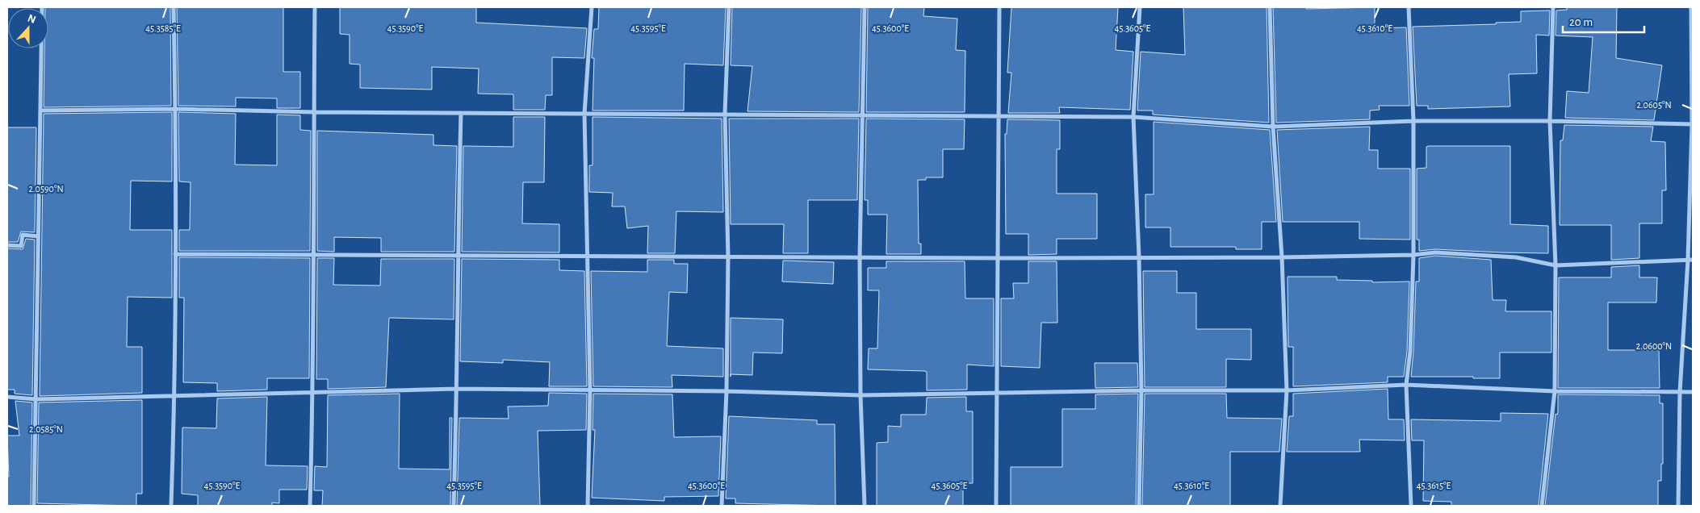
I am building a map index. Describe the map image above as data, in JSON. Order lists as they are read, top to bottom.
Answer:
{
  "scale_bar": "20 m",
  "north": "top",
  "coordinates": [
    "45.3610°E",
    "45.3585°E",
    "45.3590°E",
    "45.3595°E",
    "45.3600°E",
    "45.3605°E",
    "2.0605°N",
    "2.0590°N",
    "2.0600°N",
    "2.0585°N",
    "45.3615°E"
  ]
}
